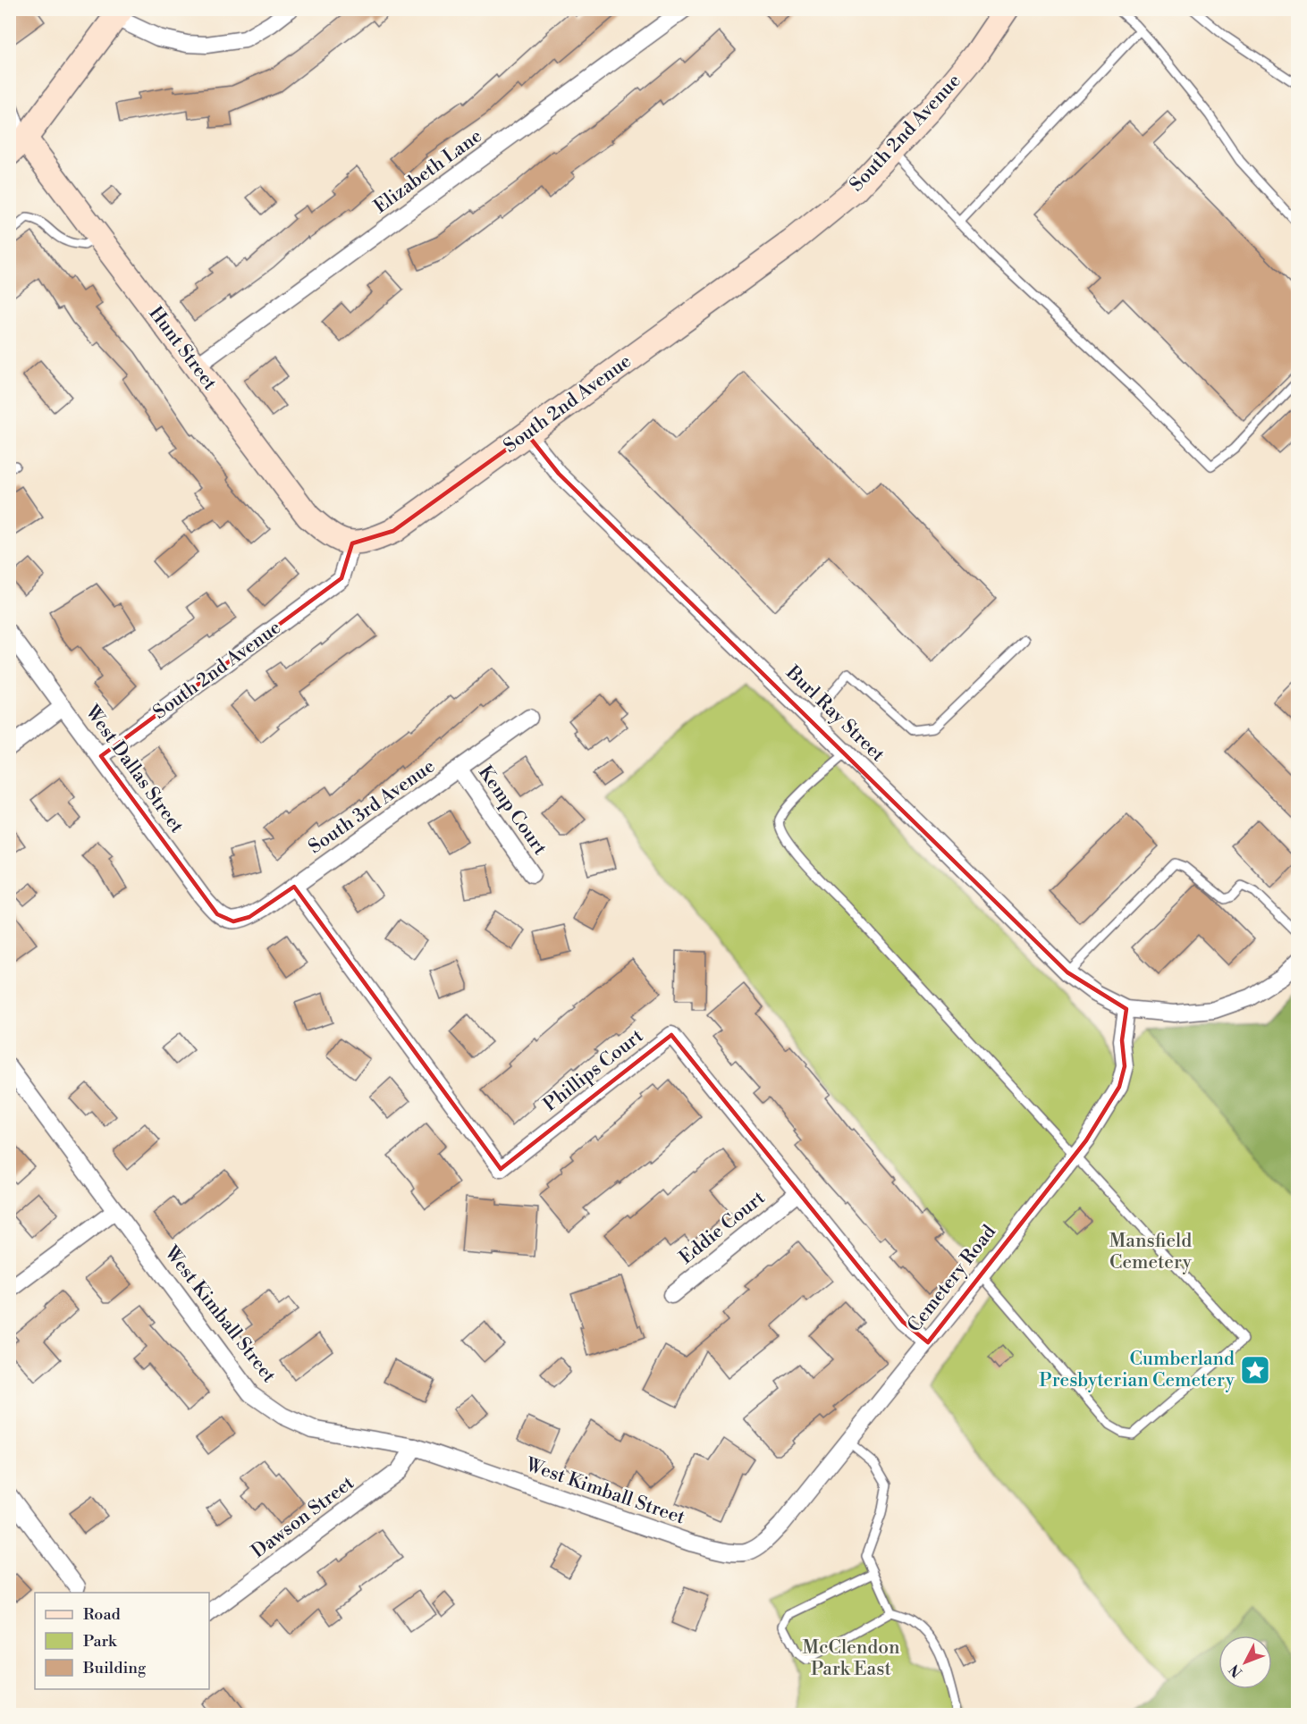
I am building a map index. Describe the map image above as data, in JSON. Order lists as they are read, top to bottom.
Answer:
{
  "streets": {
    "street": [
      "South 2nd Avenue",
      "Elizabeth Lane",
      "Hunt Street",
      "Burl Ray Street",
      "West Dallas Street",
      "South 3rd Avenue",
      "Kemp Court",
      "Phillips Court",
      "Eddie Court",
      "Cemetery Road",
      "West Kimball Street",
      "Dawson Street"
    ]
  },
  "crossings": [
    ["South 2nd Avenue", "Hunt Street"],
    ["South 2nd Avenue", "Burl Ray Street"],
    ["South 2nd Avenue", "West Dallas Street"],
    ["Elizabeth Lane", "Hunt Street"],
    ["Burl Ray Street", "Cemetery Road"],
    ["West Dallas Street", "South 3rd Avenue"],
    ["South 3rd Avenue", "Kemp Court"],
    ["South 3rd Avenue", "Phillips Court"],
    ["Phillips Court", "Eddie Court"],
    ["Phillips Court", "Cemetery Road"],
    ["Cemetery Road", "West Kimball Street"],
    ["West Kimball Street", "Dawson Street"]
  ],
  "parks": ["Mansfield Cemetery", "McClendon Park East"],
  "places": {
    "place": ["Cumberland Presbyterian Cemetery"]
  },
  "legend": ["Road", "Park", "Building"],
  "north": "bottom left"
}
